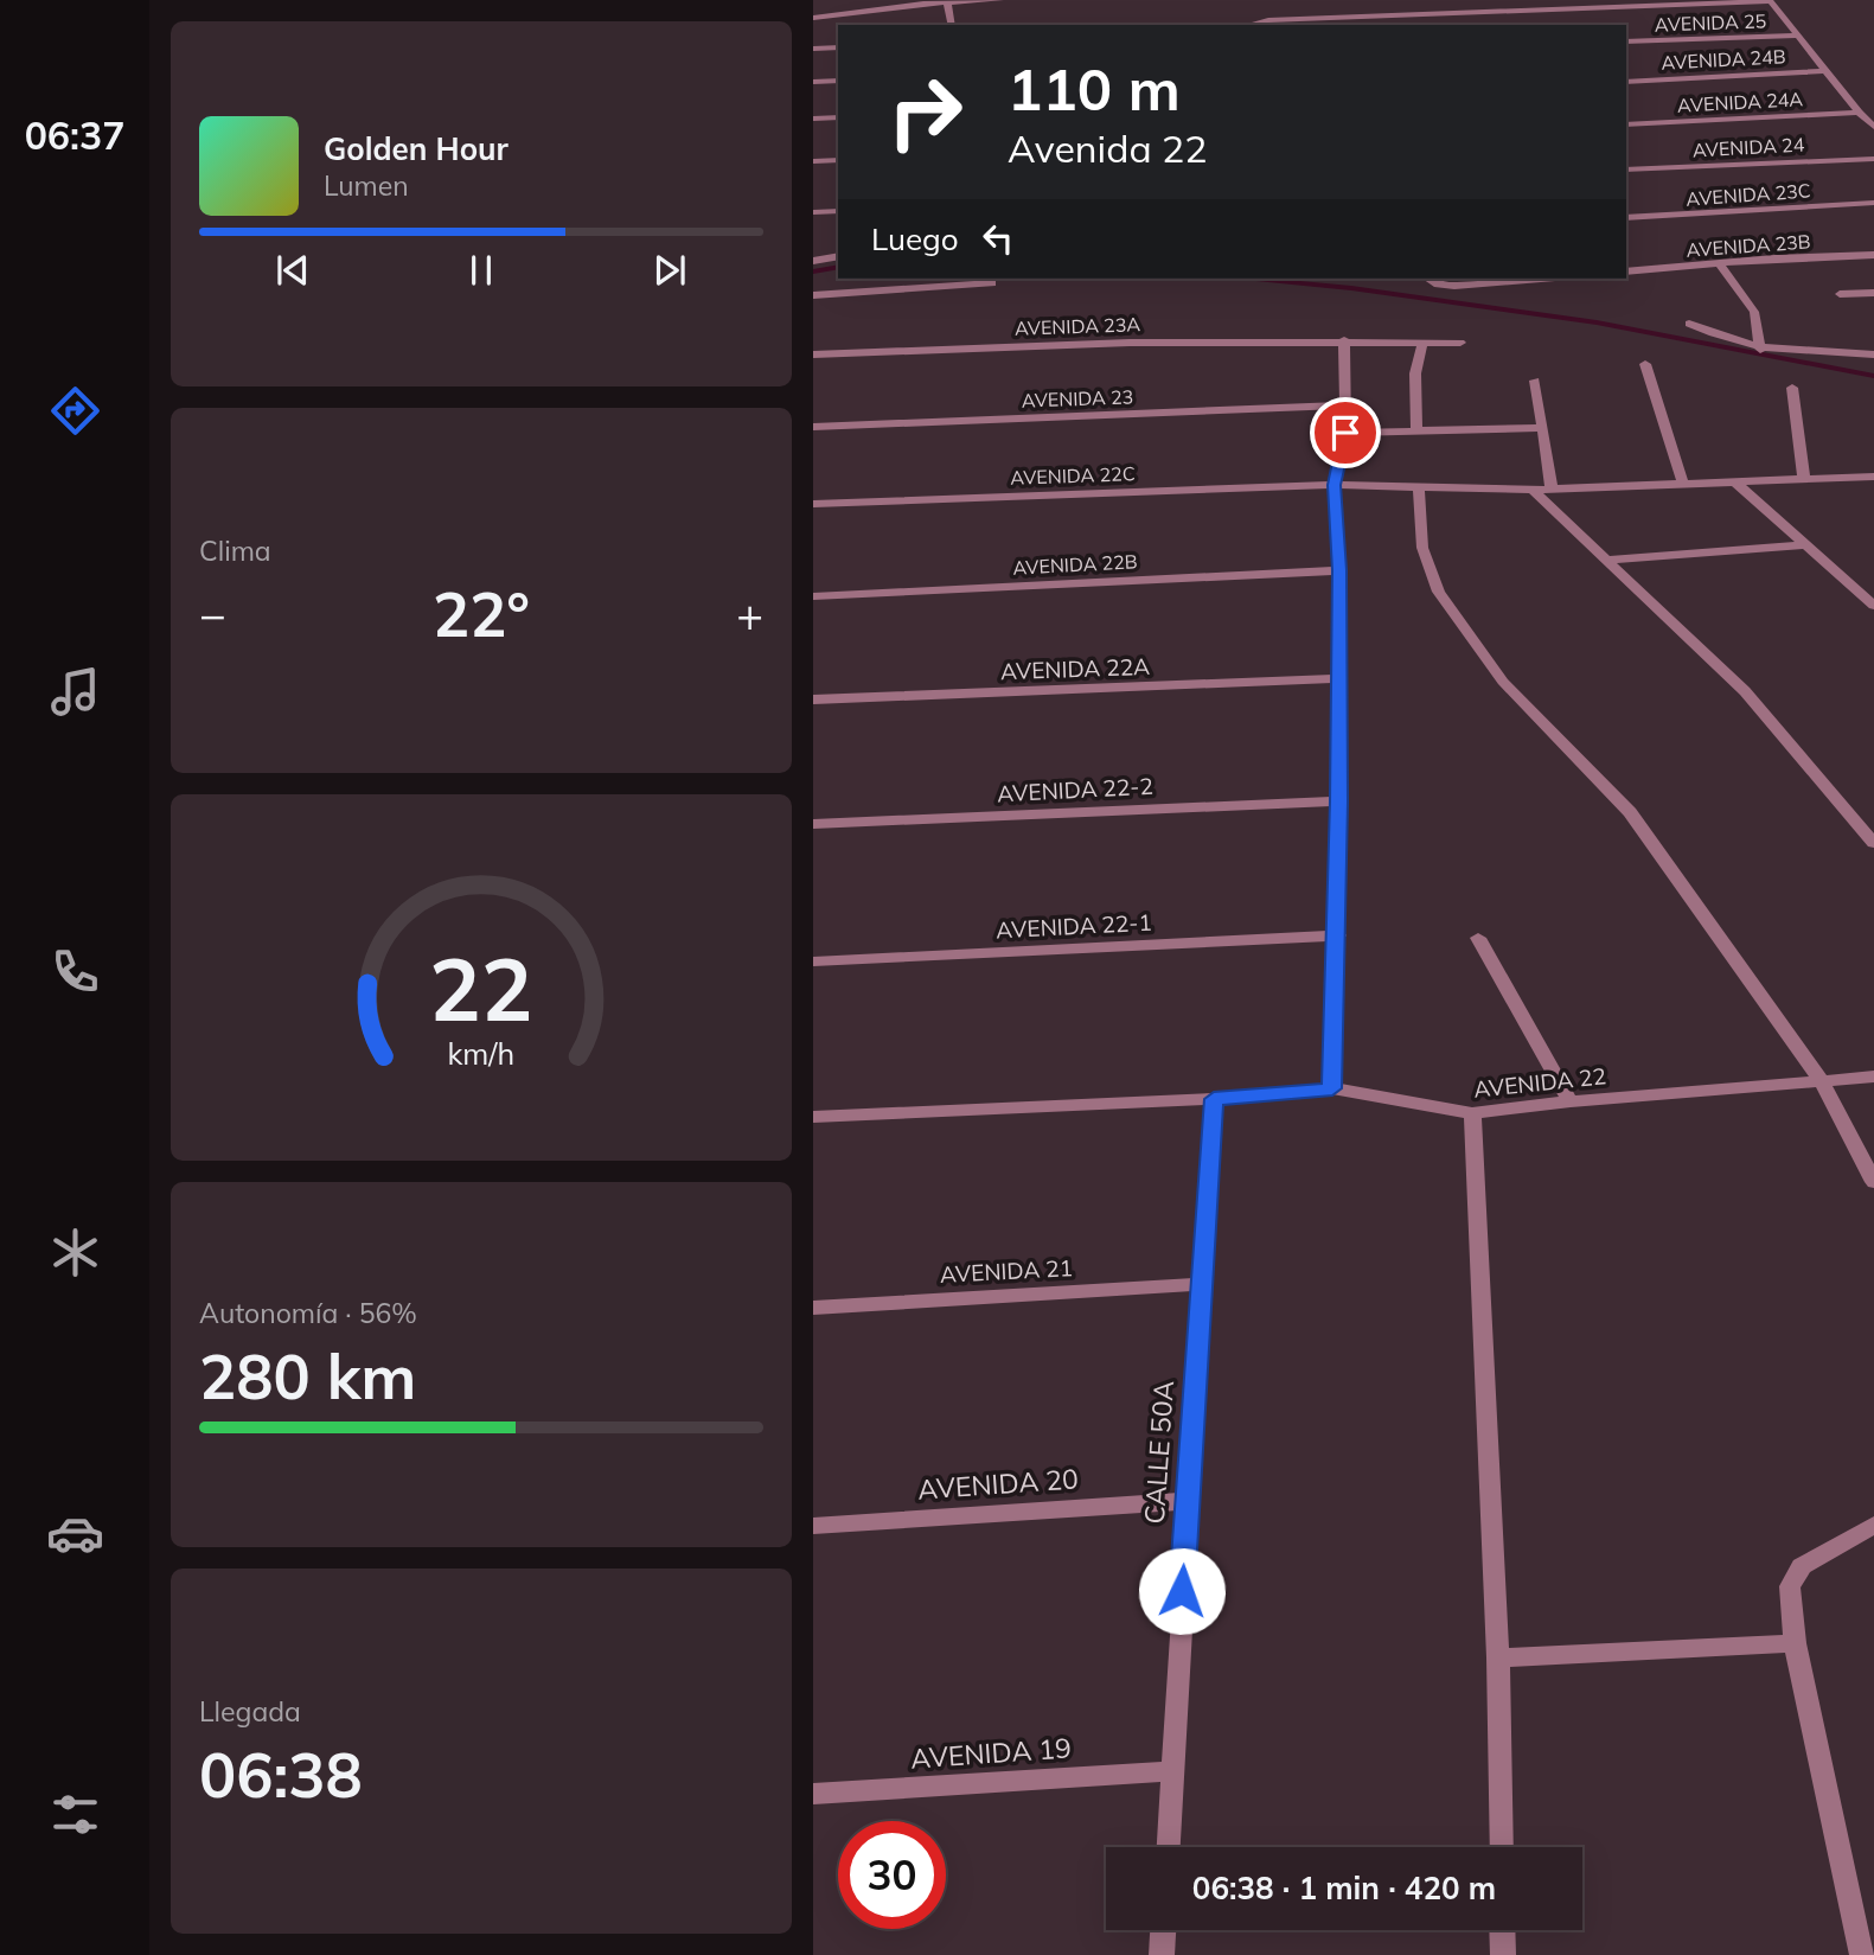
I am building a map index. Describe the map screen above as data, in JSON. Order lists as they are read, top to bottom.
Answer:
{
  "streets": {
    "street": [
      "AVENIDA 25",
      "AVENIDA 24B",
      "AVENIDA 24A",
      "AVENIDA 24",
      "AVENIDA 23C",
      "AVENIDA 23B",
      "AVENIDA 23A",
      "AVENIDA 23",
      "AVENIDA 22C",
      "AVENIDA 22B",
      "AVENIDA 22A",
      "AVENIDA 22-2",
      "AVENIDA 22-1",
      "AVENIDA 22",
      "AVENIDA 21",
      "CALLE 50A",
      "AVENIDA 20",
      "AVENIDA 19"
    ]
  },
  "crossings": [
    ["AVENIDA 22", "CALLE 50A"],
    ["AVENIDA 21", "CALLE 50A"],
    ["CALLE 50A", "AVENIDA 20"],
    ["CALLE 50A", "AVENIDA 19"]
  ],
  "page": {
    "tabs": "06:37",
    "turn": ["110 m", "Avenida 22"],
    "song": ["Golden Hour", "Lumen"],
    "then": "Luego",
    "tile": [
      "Clima",
      ["Autonomía · 56%", "280 km"],
      ["Llegada", "06:38"]
    ],
    "heat": ["−", "22°", "+"],
    "limit": "30",
    "trip": "06:38 · 1 min · 420 m",
    "gauge": ["22", "km/h"]
  }
}
